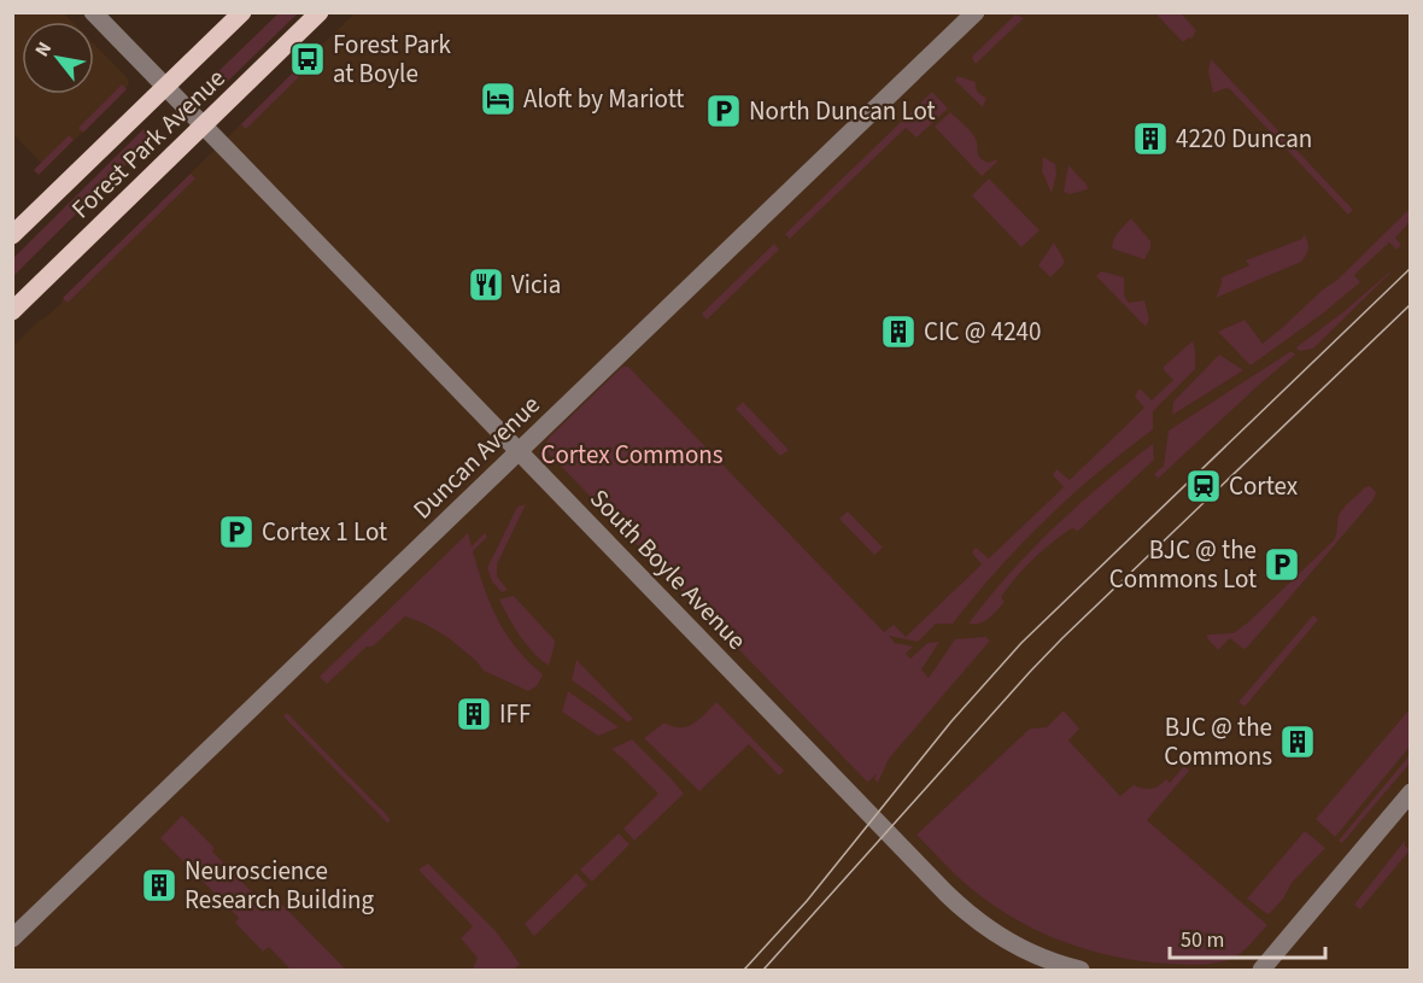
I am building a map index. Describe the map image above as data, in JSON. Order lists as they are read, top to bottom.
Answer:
{
  "streets": {
    "main road": ["Forest Park Avenue"],
    "street": ["Duncan Avenue", "South Boyle Avenue"]
  },
  "crossings": [
    ["Forest Park Avenue", "South Boyle Avenue"],
    ["Duncan Avenue", "South Boyle Avenue"]
  ],
  "parks": ["Cortex Commons"],
  "places": {
    "bus stop": ["Forest Park at Boyle"],
    "hotel": ["Aloft by Mariott"],
    "parking": ["North Duncan Lot", "Cortex 1 Lot", "BJC @ the Commons Lot"],
    "building": [
      "4220 Duncan",
      "CIC @ 4240",
      "IFF",
      "BJC @ the Commons",
      "Neuroscience Research Building"
    ],
    "restaurant": ["Vicia"],
    "station": ["Cortex"]
  },
  "scale_bar": "50 m",
  "north": "top left"
}
